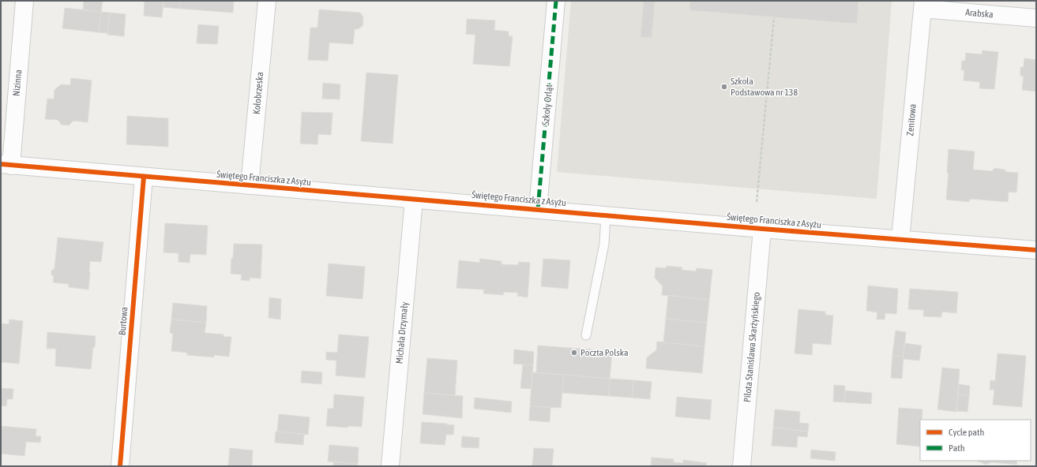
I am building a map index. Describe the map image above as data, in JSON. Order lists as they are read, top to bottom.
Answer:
{
  "streets": {
    "street": [
      "Arabska",
      "Nizinna",
      "Kołobrzeska",
      "Szkoły Orląt",
      "Zenitowa",
      "Świętego Franciszka z Asyżu",
      "Burtowa",
      "Michała Drzymały",
      "Pilota Stanisława Skarżyńskiego"
    ]
  },
  "crossings": [
    ["Arabska", "Zenitowa"],
    ["Nizinna", "Świętego Franciszka z Asyżu"],
    ["Kołobrzeska", "Świętego Franciszka z Asyżu"],
    ["Szkoły Orląt", "Świętego Franciszka z Asyżu"],
    ["Zenitowa", "Świętego Franciszka z Asyżu"],
    ["Świętego Franciszka z Asyżu", "Burtowa"],
    ["Świętego Franciszka z Asyżu", "Michała Drzymały"],
    ["Świętego Franciszka z Asyżu", "Pilota Stanisława Skarżyńskiego"]
  ],
  "places": ["Szkoła Podstawowa nr 138", "Poczta Polska"],
  "legend": ["Cycle path", "Path"]
}
